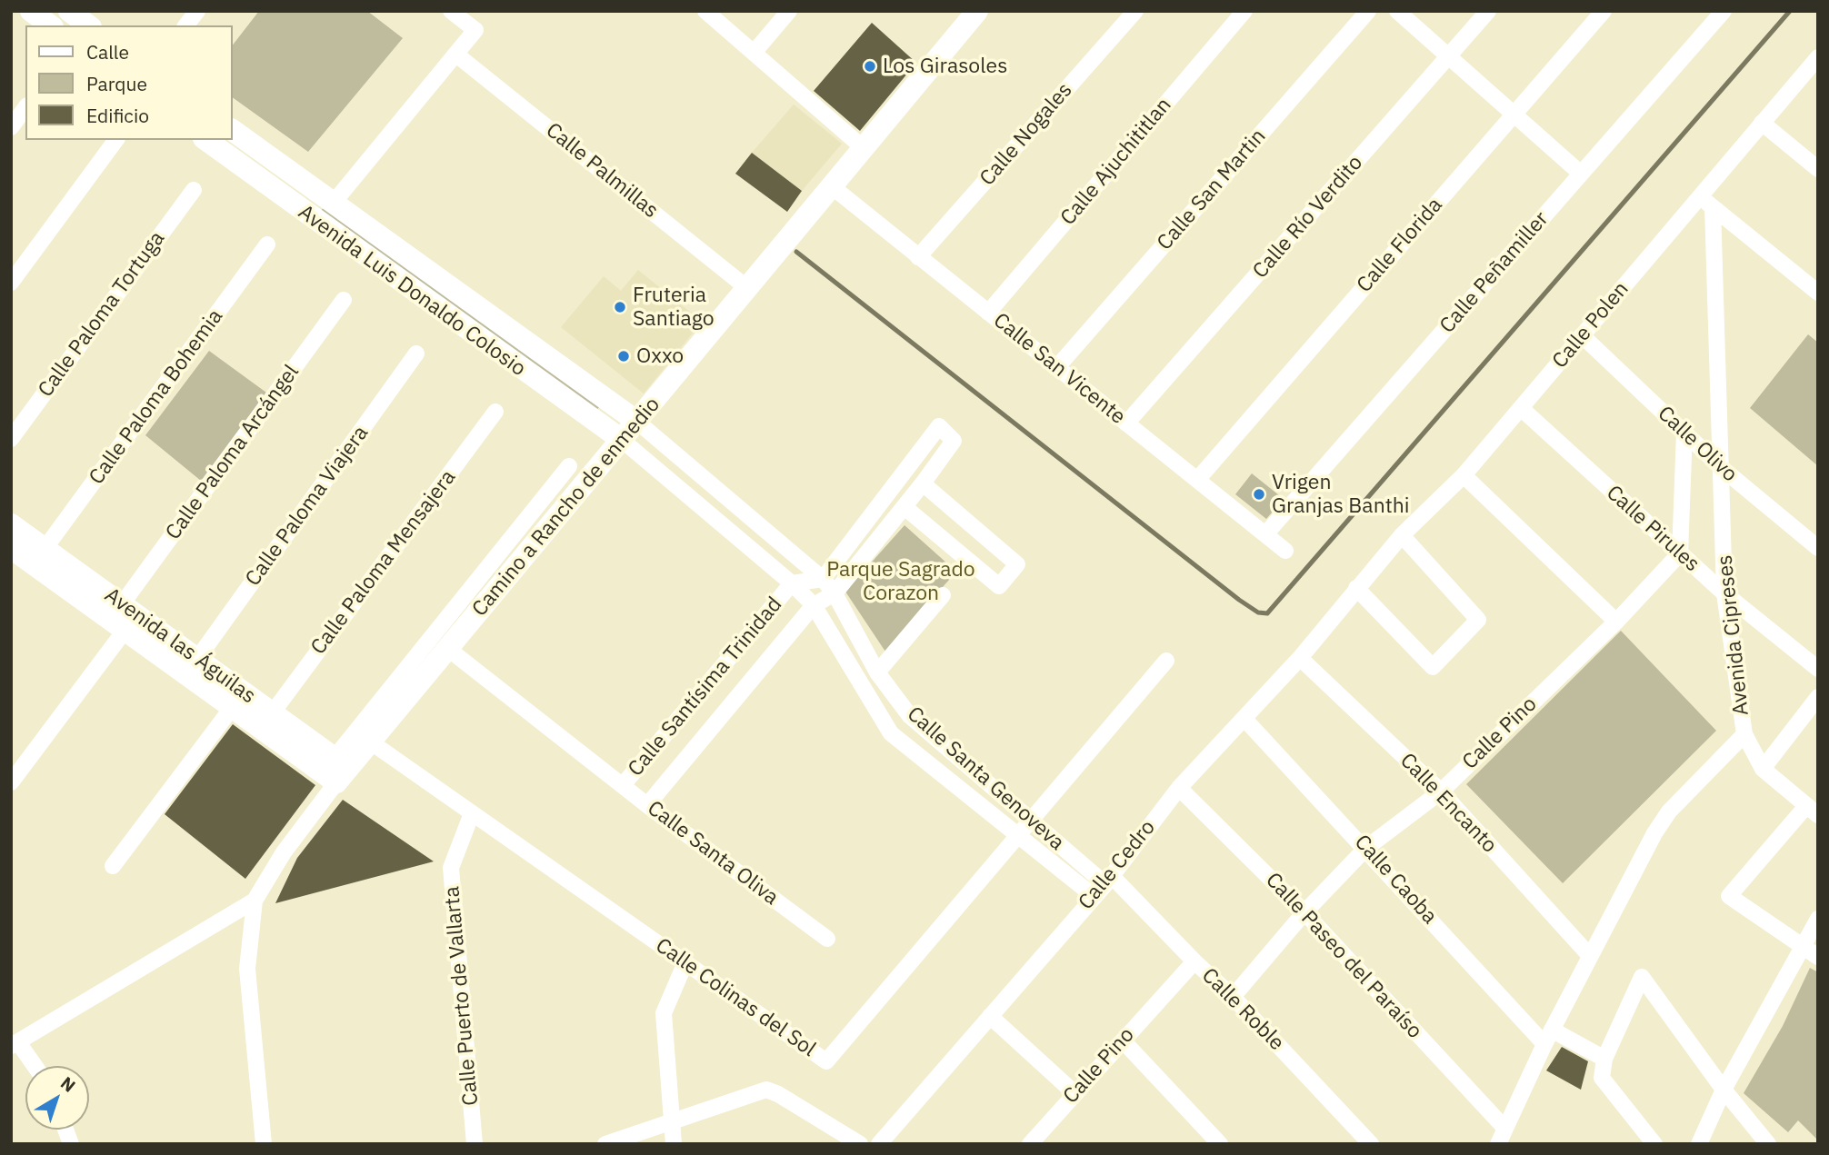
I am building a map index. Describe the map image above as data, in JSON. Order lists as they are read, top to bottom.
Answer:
{
  "streets": {
    "street": [
      "Calle Nogales",
      "Calle Ajuchititlan",
      "Calle Palmillas",
      "Calle San Martin",
      "Calle Río Verdito",
      "Calle Florida",
      "Calle Peñamiller",
      "Avenida Luis Donaldo Colosio",
      "Calle Paloma Tortuga",
      "Calle Polen",
      "Calle San Vicente",
      "Calle Paloma Bohemia",
      "Calle Olivo",
      "Calle Paloma Arcángel",
      "Calle Paloma Viajera",
      "Camino a Rancho de enmedio",
      "Calle Pirules",
      "Calle Paloma Mensajera",
      "Avenida Cipreses",
      "Avenida las Águilas",
      "Calle Santísima Trinidad",
      "Calle Pino",
      "Calle Santa Genoveva",
      "Calle Encanto",
      "Calle Santa Oliva",
      "Calle Cedro",
      "Calle Caoba",
      "Calle Paseo del Paraíso",
      "Calle Puerto de Vallarta",
      "Calle Colinas del Sol",
      "Calle Roble"
    ]
  },
  "crossings": [
    ["Calle Nogales", "Calle San Vicente"],
    ["Calle Ajuchititlan", "Calle San Vicente"],
    ["Calle Palmillas", "Camino a Rancho de enmedio"],
    ["Calle San Martin", "Calle San Vicente"],
    ["Calle Río Verdito", "Calle San Vicente"],
    ["Calle Florida", "Calle San Vicente"],
    ["Calle Peñamiller", "Calle San Vicente"],
    ["Avenida Luis Donaldo Colosio", "Camino a Rancho de enmedio"],
    ["Avenida Luis Donaldo Colosio", "Calle Santa Genoveva"],
    ["Calle Polen", "Calle Olivo"],
    ["Calle Polen", "Calle Pirules"],
    ["Calle Polen", "Avenida Cipreses"],
    ["Calle Polen", "Calle Cedro"],
    ["Calle San Vicente", "Camino a Rancho de enmedio"],
    ["Calle Paloma Bohemia", "Avenida las Águilas"],
    ["Calle Olivo", "Avenida Cipreses"],
    ["Calle Paloma Arcángel", "Avenida las Águilas"],
    ["Calle Paloma Viajera", "Avenida las Águilas"],
    ["Camino a Rancho de enmedio", "Avenida las Águilas"],
    ["Camino a Rancho de enmedio", "Calle Santa Genoveva"],
    ["Camino a Rancho de enmedio", "Calle Santa Oliva"],
    ["Camino a Rancho de enmedio", "Calle Colinas del Sol"],
    ["Calle Pirules", "Avenida Cipreses"],
    ["Calle Pirules", "Calle Pino"],
    ["Calle Paloma Mensajera", "Avenida las Águilas"],
    ["Avenida Cipreses", "Calle Encanto"],
    ["Avenida Cipreses", "Calle Caoba"],
    ["Avenida Cipreses", "Calle Paseo del Paraíso"],
    ["Calle Santísima Trinidad", "Calle Santa Genoveva"],
    ["Calle Santísima Trinidad", "Calle Santa Oliva"],
    ["Calle Pino", "Calle Encanto"],
    ["Calle Pino", "Calle Caoba"],
    ["Calle Pino", "Calle Paseo del Paraíso"],
    ["Calle Pino", "Calle Roble"],
    ["Calle Santa Genoveva", "Calle Cedro"],
    ["Calle Santa Genoveva", "Calle Colinas del Sol"],
    ["Calle Santa Genoveva", "Calle Roble"],
    ["Calle Encanto", "Calle Cedro"],
    ["Calle Cedro", "Calle Caoba"],
    ["Calle Cedro", "Calle Paseo del Paraíso"],
    ["Calle Cedro", "Calle Roble"],
    ["Calle Puerto de Vallarta", "Calle Colinas del Sol"]
  ],
  "parks": ["Parque Sagrado Corazon"],
  "places": [
    "Los Girasoles",
    "Fruteria Santiago",
    "Oxxo",
    "Vrigen Granjas Banthi"
  ],
  "legend": ["Calle", "Parque", "Edificio"],
  "north": "top right"
}
